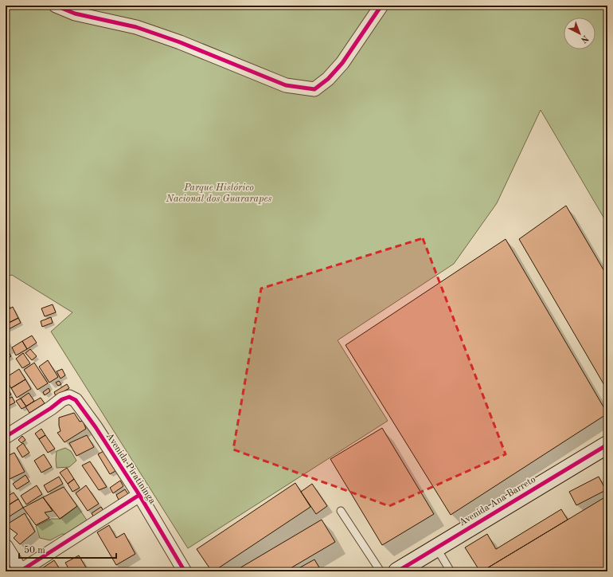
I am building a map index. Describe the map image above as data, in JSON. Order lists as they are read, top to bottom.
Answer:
{
  "streets": {
    "street": ["Avenida Piratininga", "Avenida Ana Barreto"]
  },
  "parks": ["Parque Histórico Nacional dos Guararapes"],
  "scale_bar": "50 m",
  "north": "bottom right"
}
